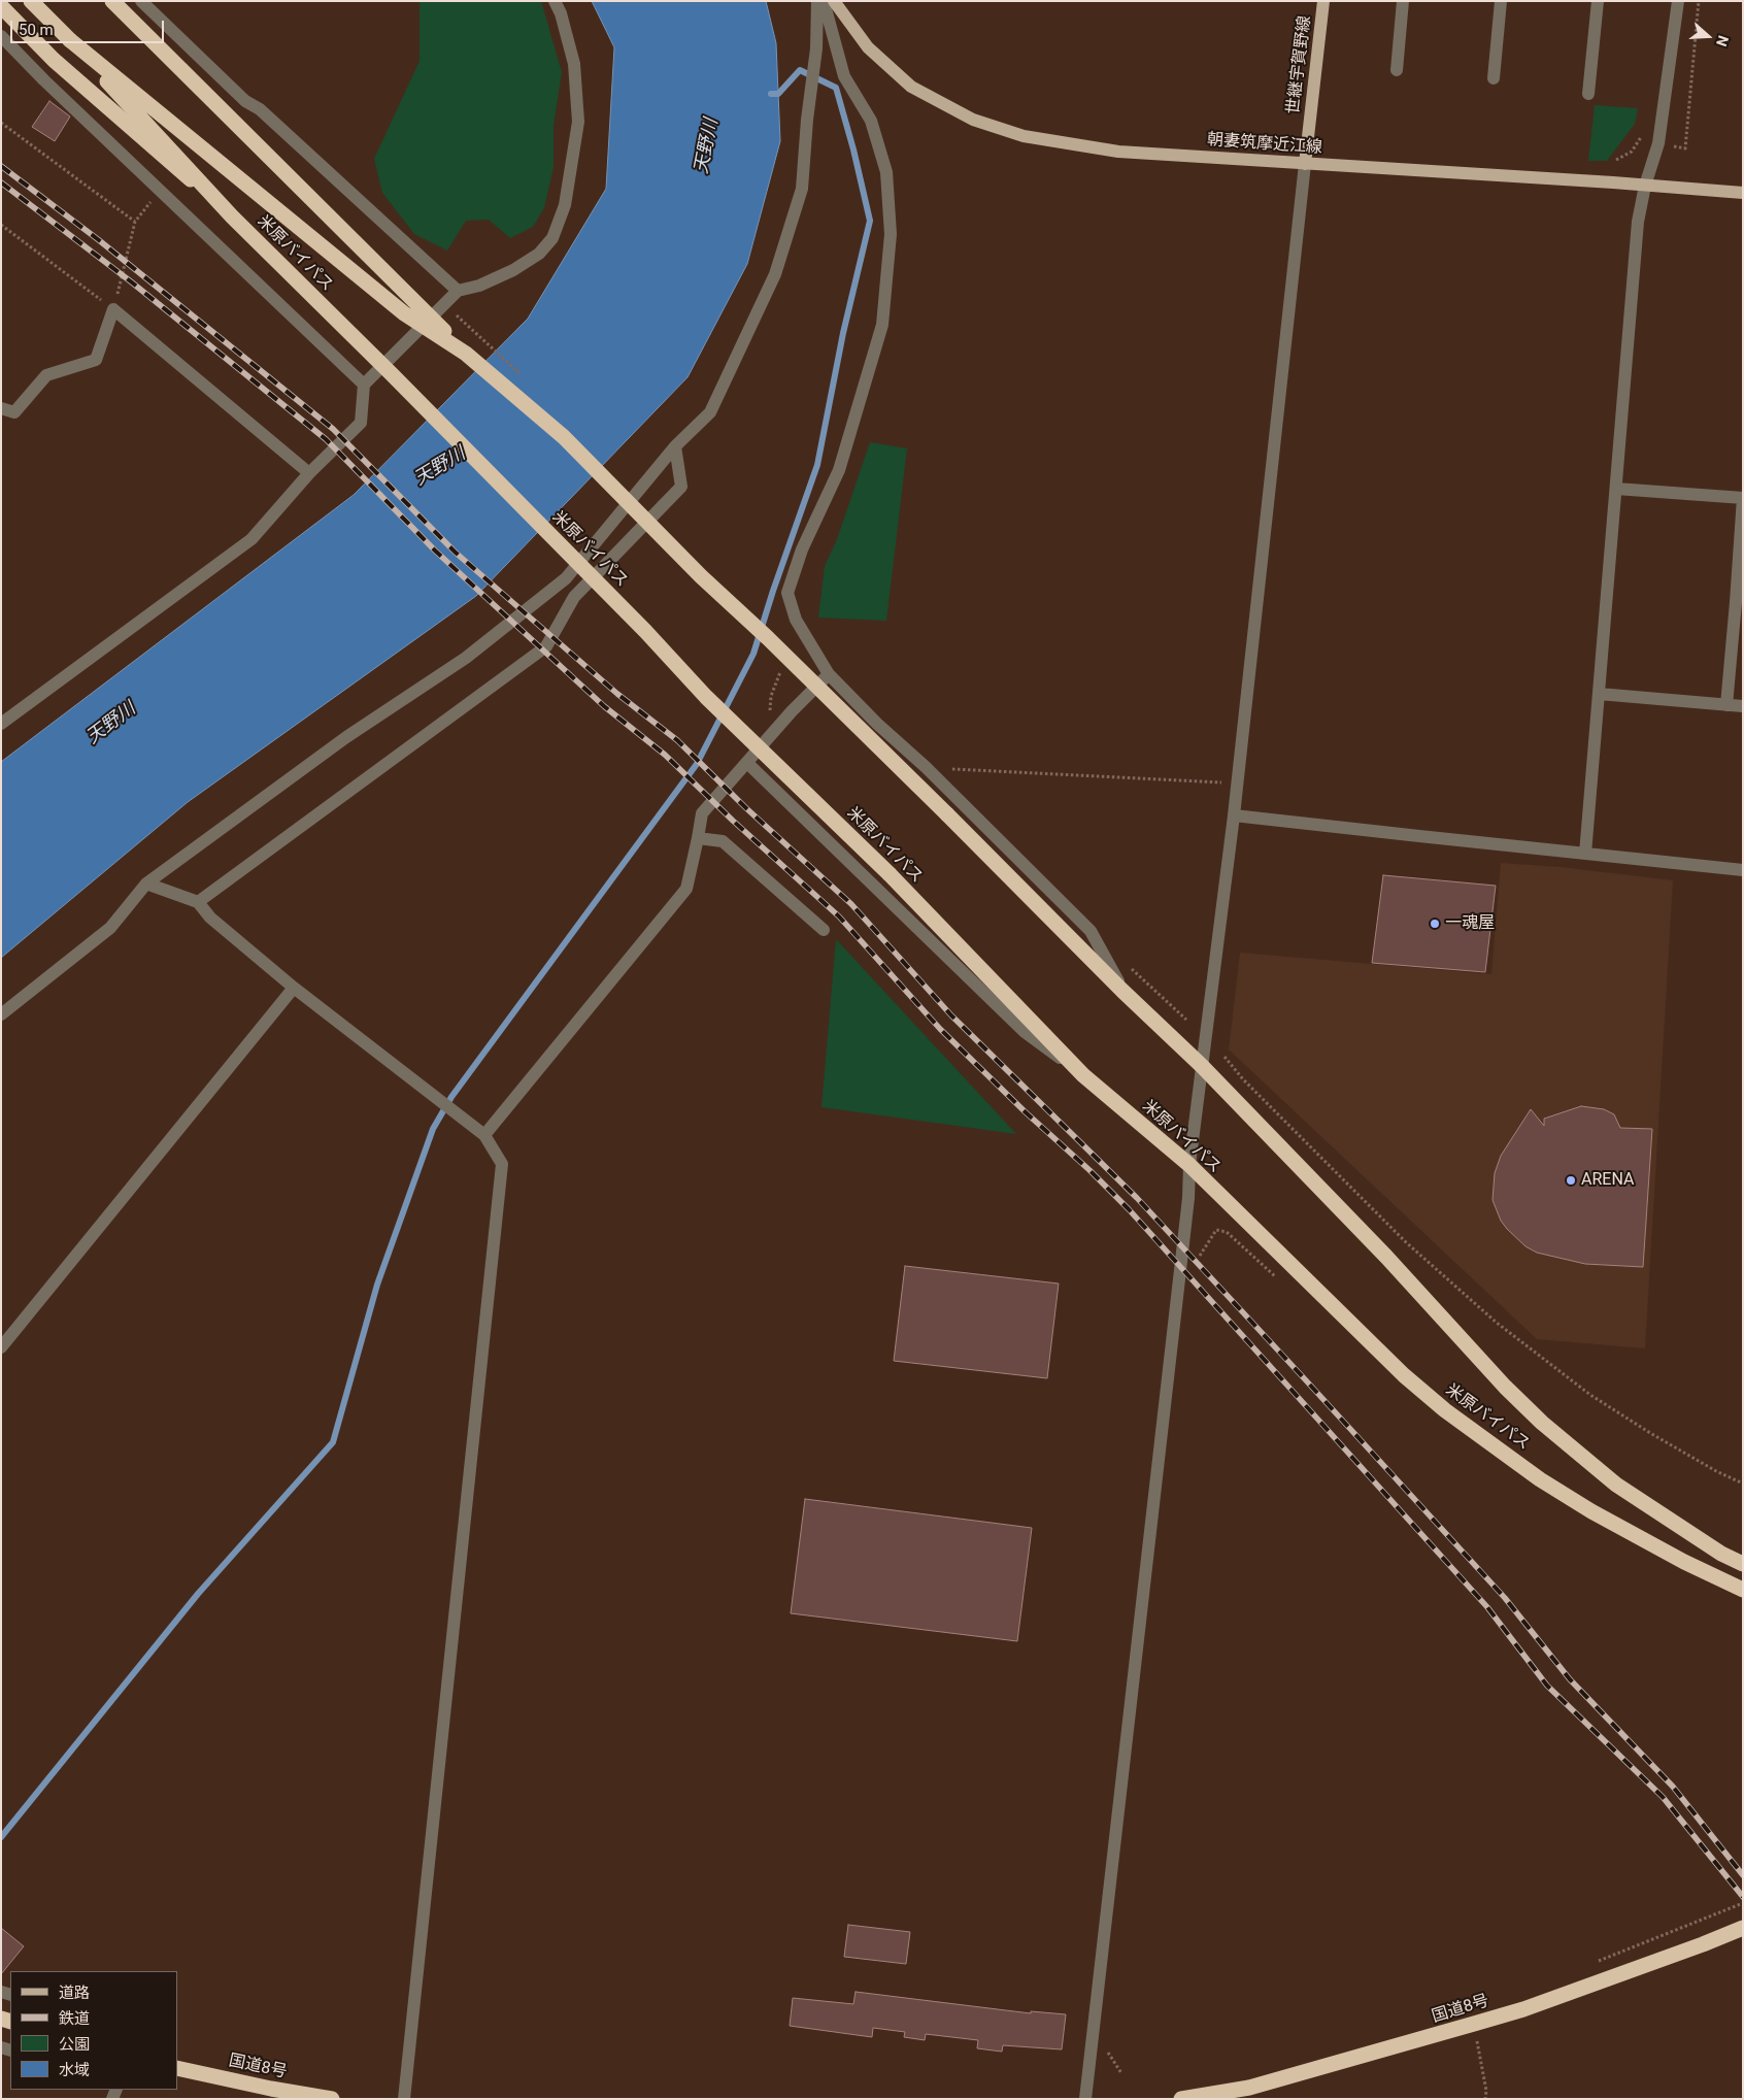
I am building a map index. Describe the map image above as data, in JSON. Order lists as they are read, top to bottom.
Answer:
{
  "streets": {
    "highway": ["米原バイパス", "国道8号"],
    "main road": ["世継宇賀野線", "朝妻筑摩近江線"]
  },
  "crossings": [
    ["世継宇賀野線", "朝妻筑摩近江線"]
  ],
  "water": ["天野川"],
  "places": ["一魂屋", "ARENA"],
  "legend": [
    "道路",
    "鉄道",
    "公園",
    "水域"
  ],
  "scale_bar": "50 m",
  "north": "right"
}
